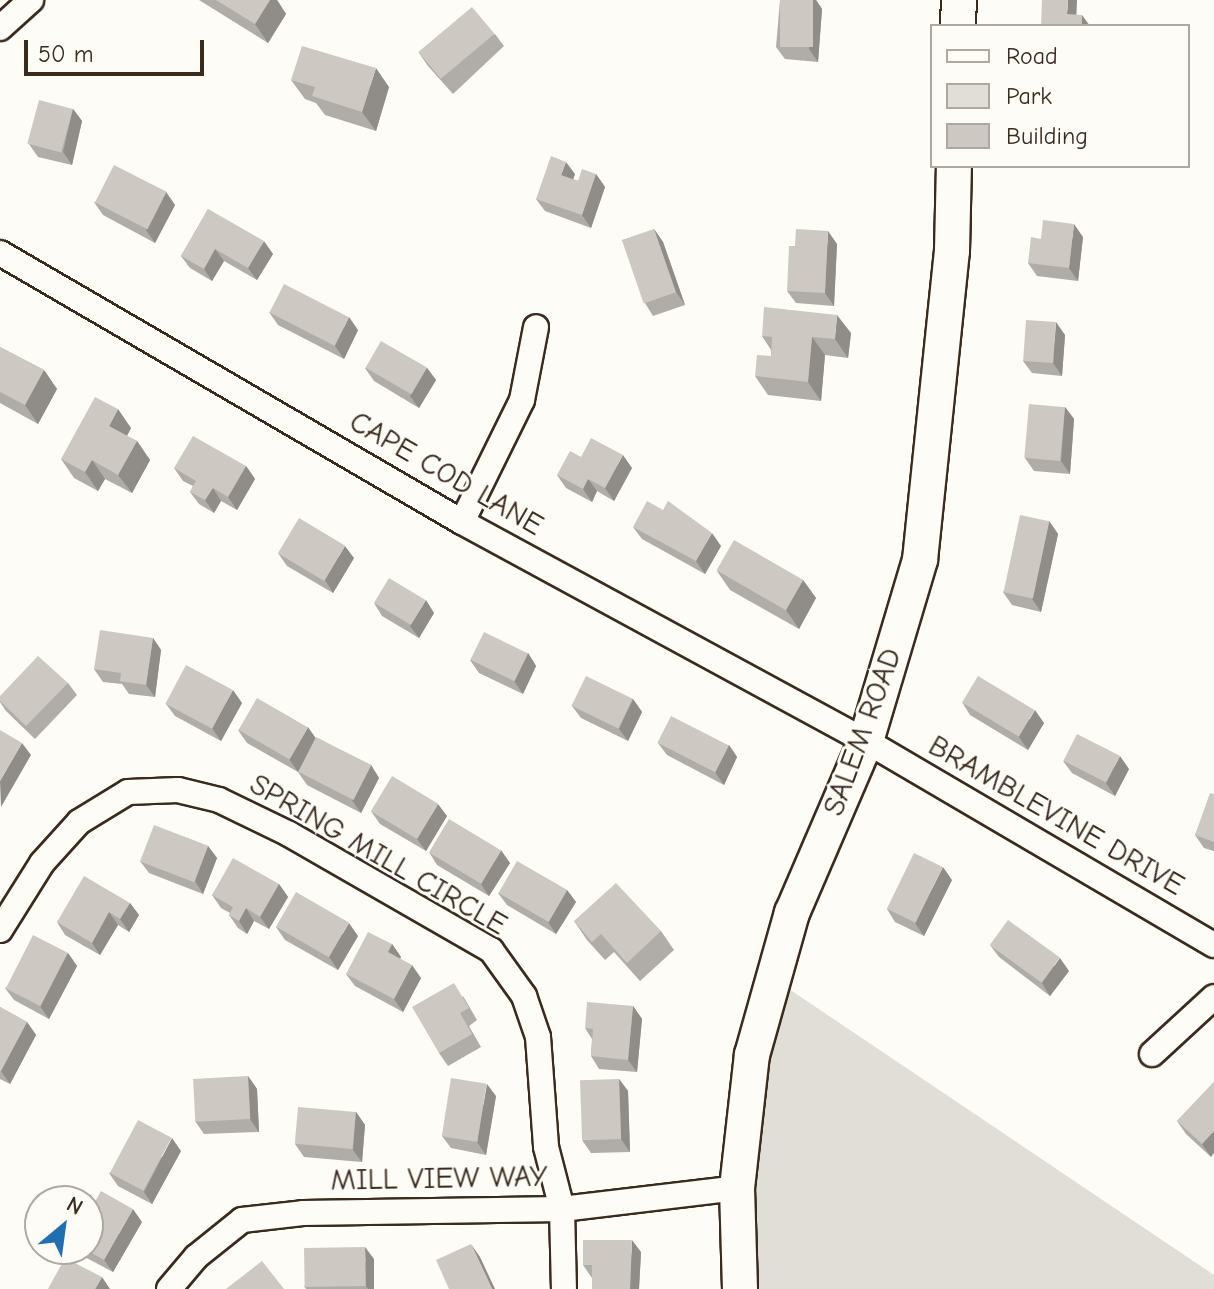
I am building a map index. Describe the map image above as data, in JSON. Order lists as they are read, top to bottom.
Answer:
{
  "streets": {
    "street": [
      "CAPE COD LANE",
      "SALEM ROAD",
      "BRAMBLEVINE DRIVE",
      "SPRING MILL CIRCLE",
      "MILL VIEW WAY"
    ]
  },
  "crossings": [
    ["CAPE COD LANE", "SALEM ROAD"],
    ["CAPE COD LANE", "BRAMBLEVINE DRIVE"],
    ["SALEM ROAD", "BRAMBLEVINE DRIVE"],
    ["SALEM ROAD", "MILL VIEW WAY"],
    ["SPRING MILL CIRCLE", "MILL VIEW WAY"]
  ],
  "legend": ["Road", "Park", "Building"],
  "scale_bar": "50 m",
  "north": "top right"
}
